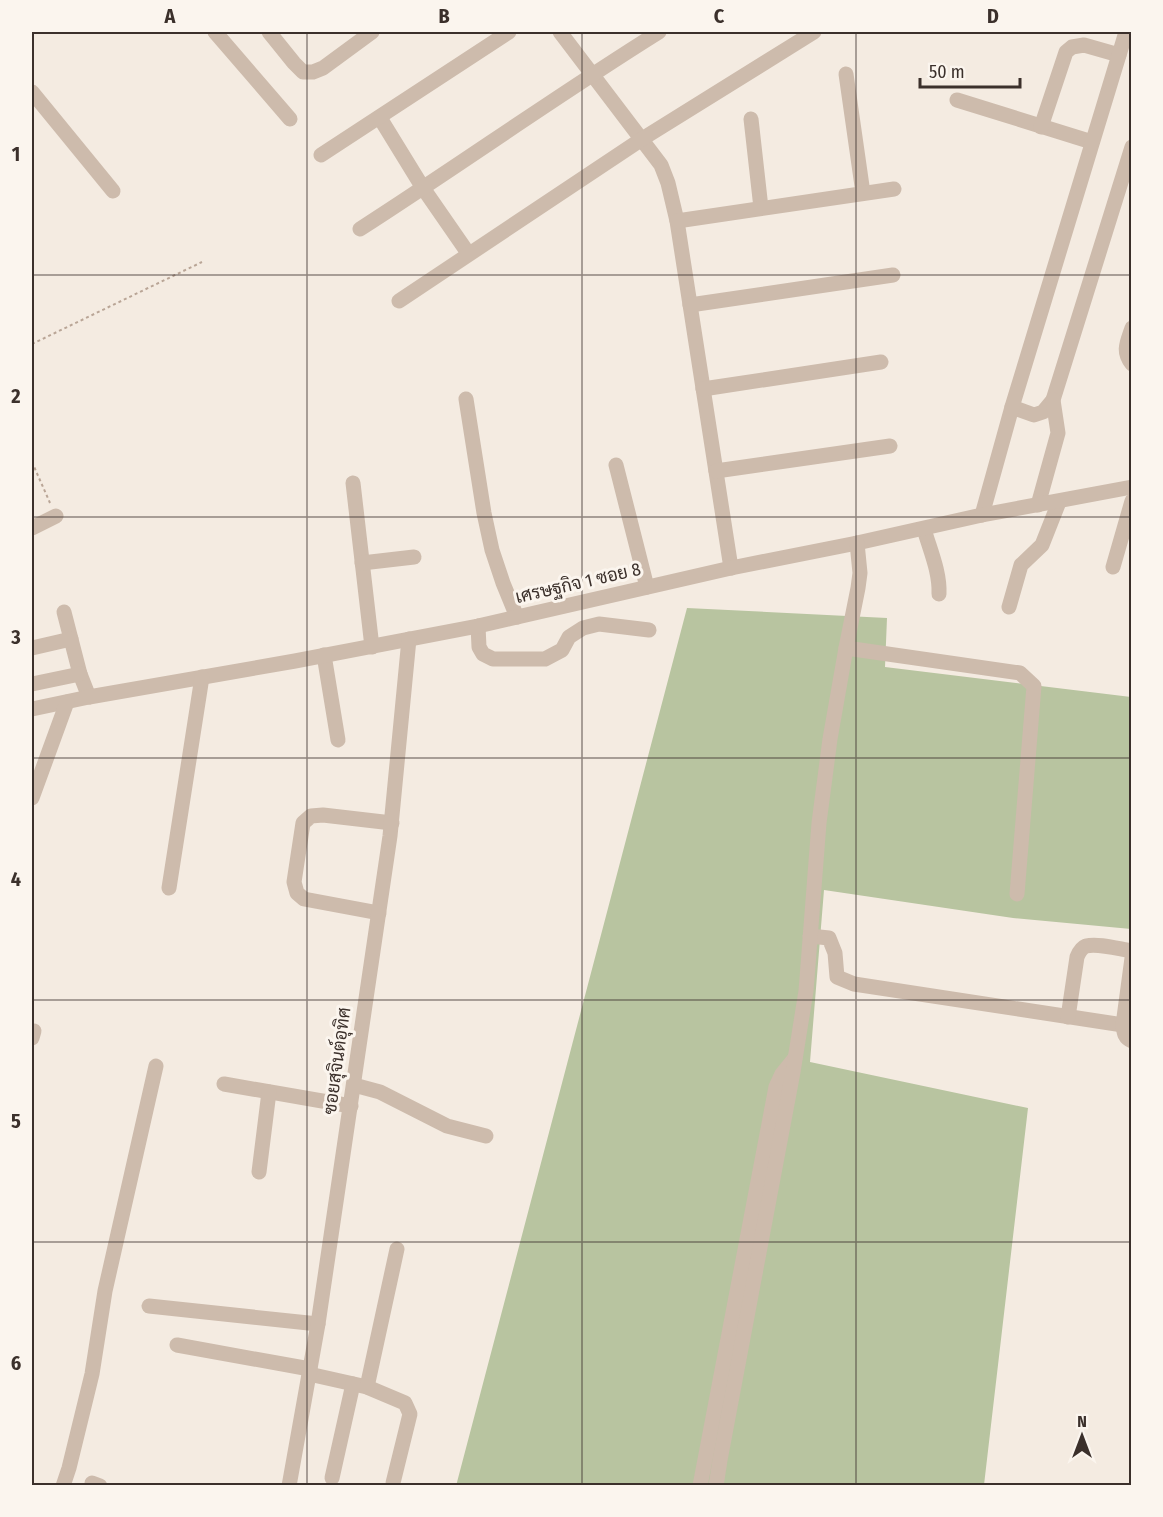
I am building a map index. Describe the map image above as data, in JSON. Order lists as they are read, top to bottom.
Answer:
{
  "streets": {
    "street": ["เศรษฐกิจ 1 ซอย 8", "ซอยสุจินต์อุทิศ"]
  },
  "crossings": [
    ["เศรษฐกิจ 1 ซอย 8", "ซอยสุจินต์อุทิศ"]
  ],
  "scale_bar": "50 m",
  "north": "top",
  "grid": {
    "columns": [
      "A",
      "B",
      "C",
      "D"
    ],
    "rows": [
      "1",
      "2",
      "3",
      "4",
      "5",
      "6"
    ]
  }
}
